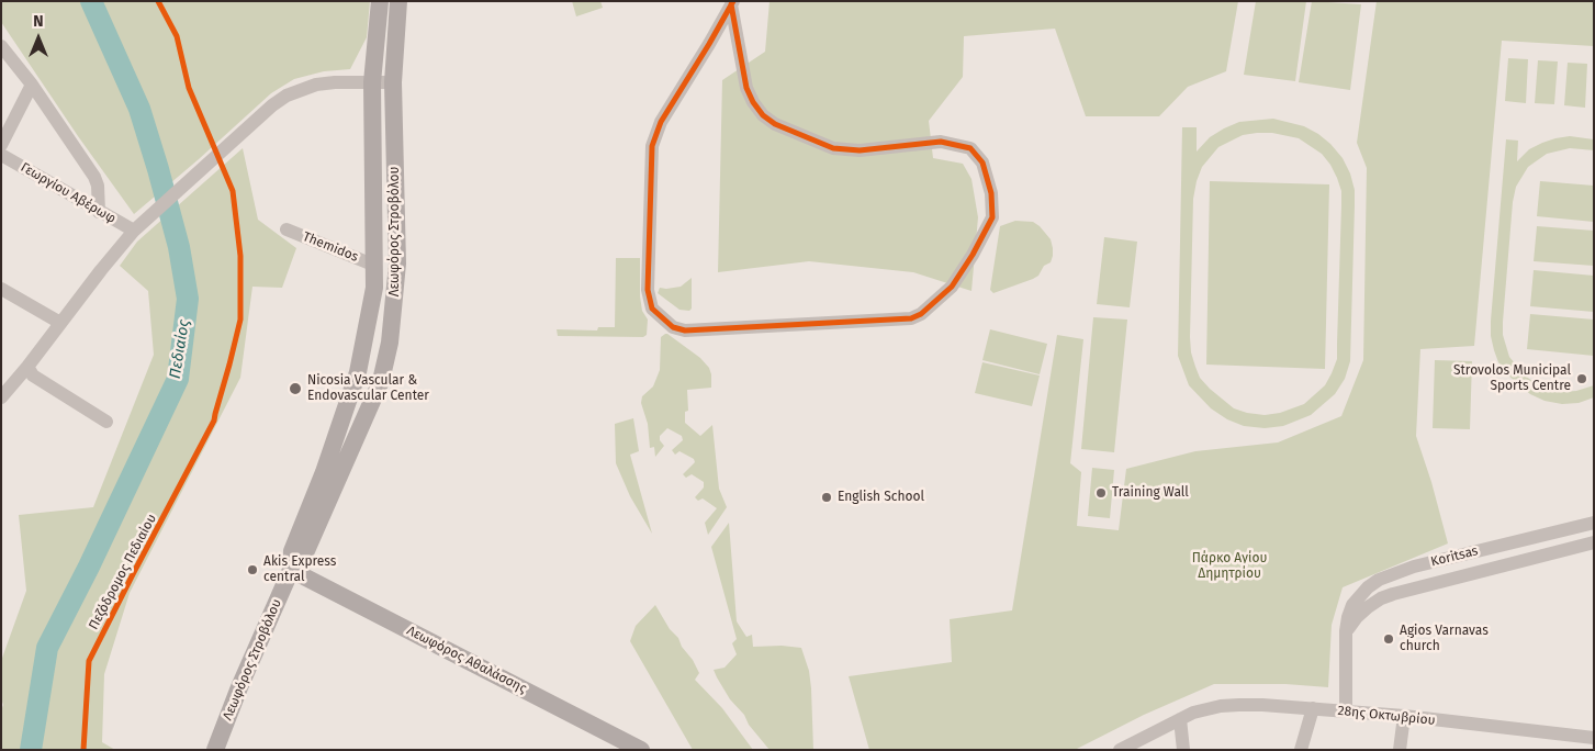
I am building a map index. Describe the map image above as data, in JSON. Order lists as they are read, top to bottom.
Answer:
{
  "streets": {
    "main road": ["Λεωφόρος Στροβόλου", "Λεωφόρος Αθαλάσσης"],
    "street": [
      "Γεωργίου Αβέρωφ",
      "Themidos",
      "Koritsas",
      "28ης Οκτωβρίου"
    ],
    "cycle path": ["Πεζόδρομος Πεδιαίου"]
  },
  "crossings": [
    ["Λεωφόρος Στροβόλου", "Themidos"],
    ["Λεωφόρος Στροβόλου", "Λεωφόρος Αθαλάσσης"],
    ["Koritsas", "28ης Οκτωβρίου"]
  ],
  "water": ["Πεδιαίος"],
  "parks": ["Πάρκο Αγίου Δημητρίου"],
  "places": [
    "Strovolos Municipal Sports Centre",
    "Nicosia Vascular & Endovascular Center",
    "Training Wall",
    "English School",
    "Akis Express central",
    "Agios Varnavas church"
  ],
  "north": "top"
}
